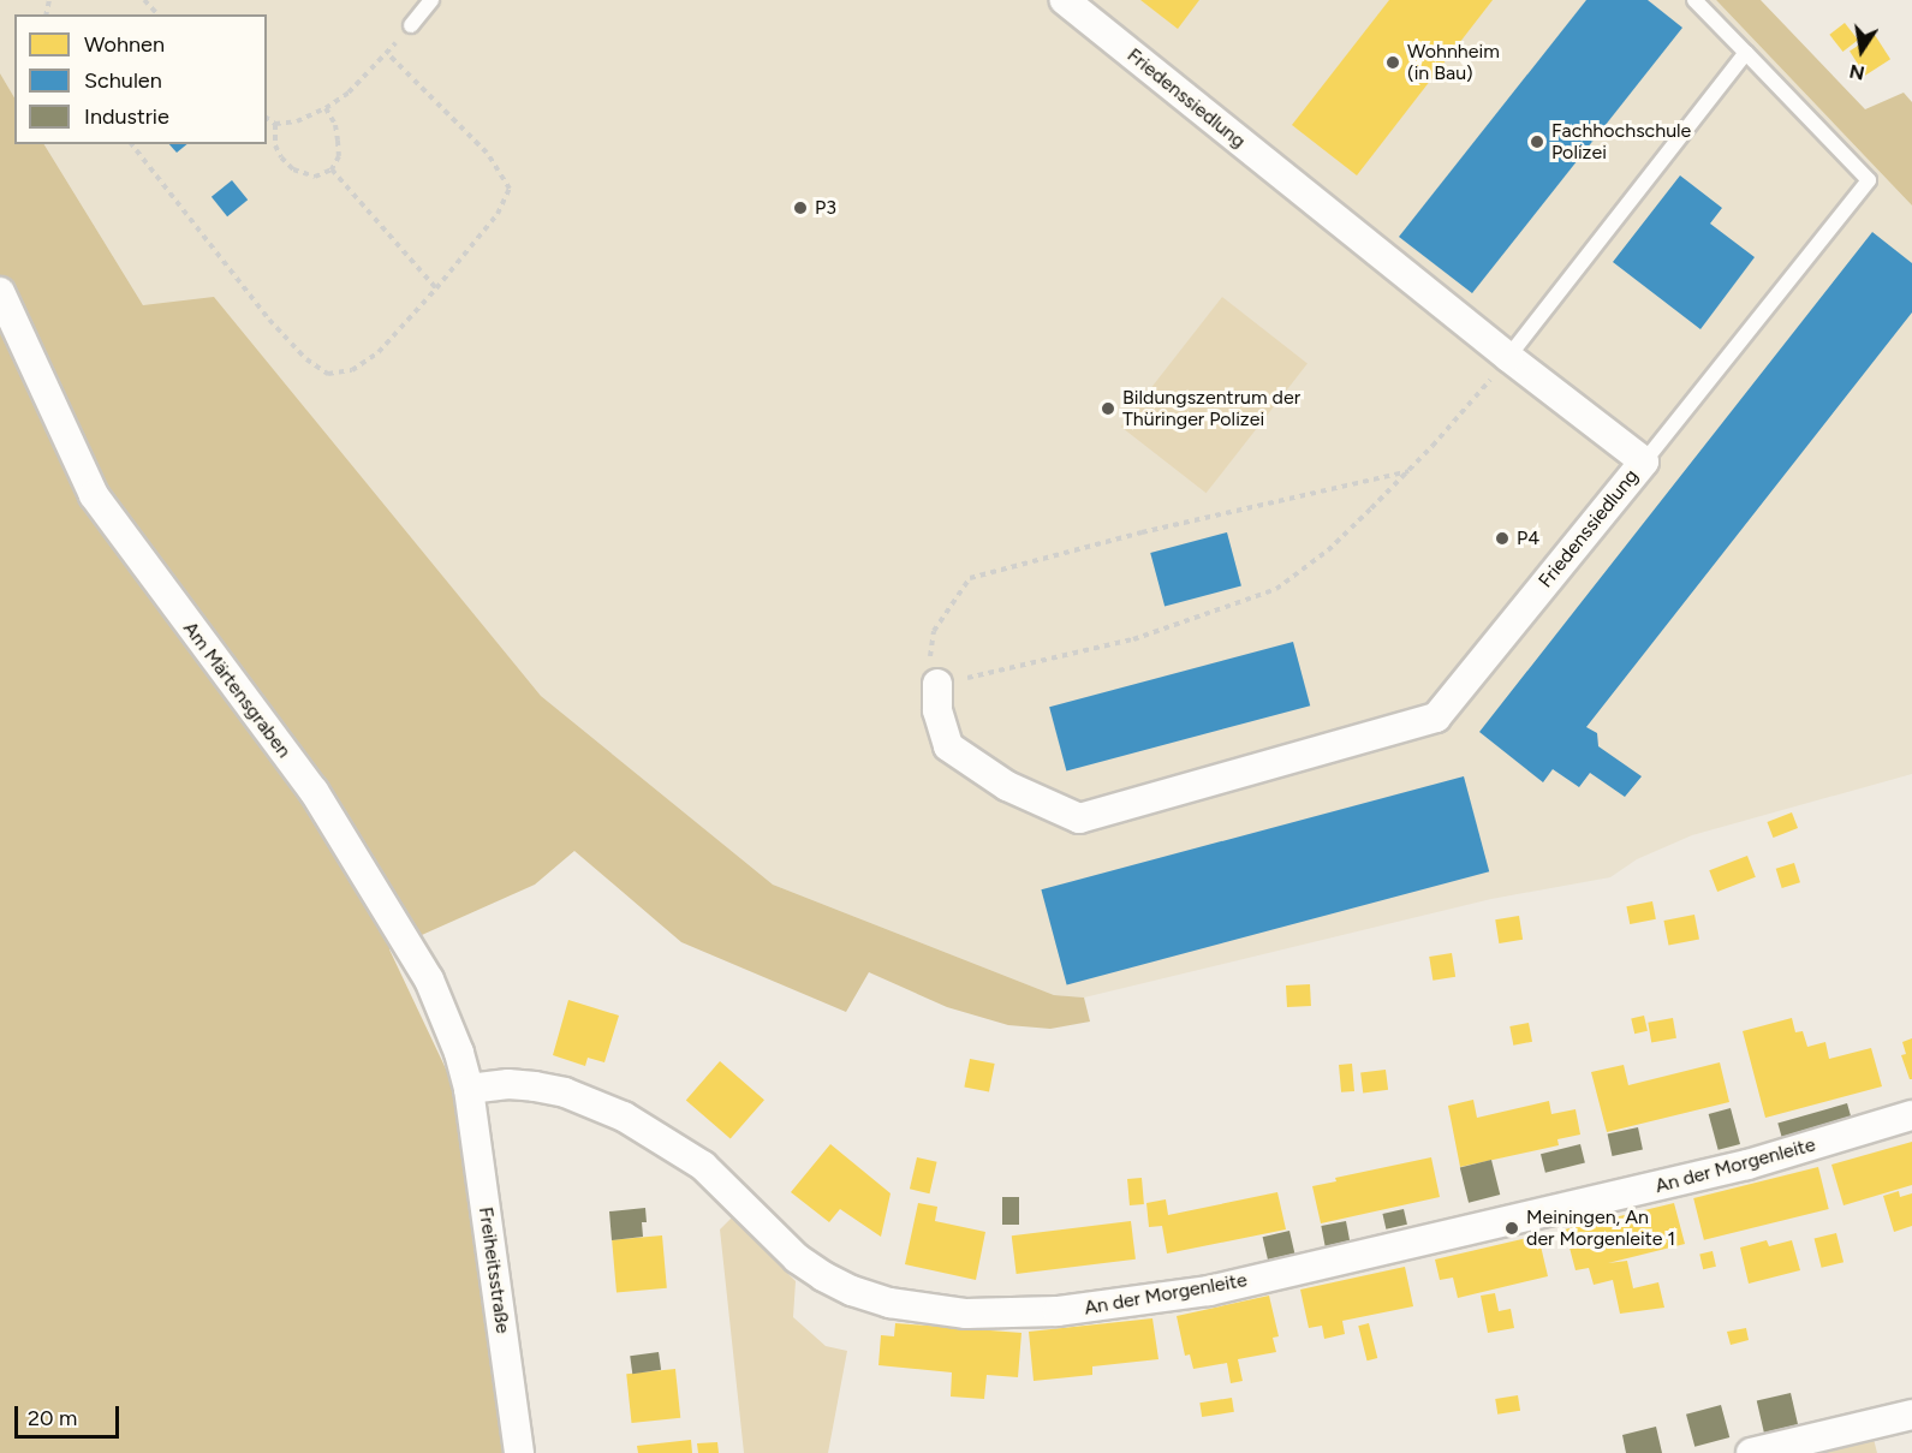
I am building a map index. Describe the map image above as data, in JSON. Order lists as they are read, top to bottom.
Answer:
{
  "streets": {
    "street": [
      "Friedenssiedlung",
      "Am Märtensgraben",
      "An der Morgenleite",
      "Freiheitsstraße"
    ]
  },
  "crossings": [
    ["Am Märtensgraben", "An der Morgenleite"],
    ["Am Märtensgraben", "Freiheitsstraße"],
    ["An der Morgenleite", "Freiheitsstraße"]
  ],
  "places": [
    "Wohnheim (in Bau)",
    "Fachhochschule Polizei",
    "P3",
    "Bildungszentrum der Thüringer Polizei",
    "P4",
    "Meiningen, An der Morgenleite 1"
  ],
  "legend": ["Wohnen", "Schulen", "Industrie"],
  "scale_bar": "20 m",
  "north": "bottom"
}
